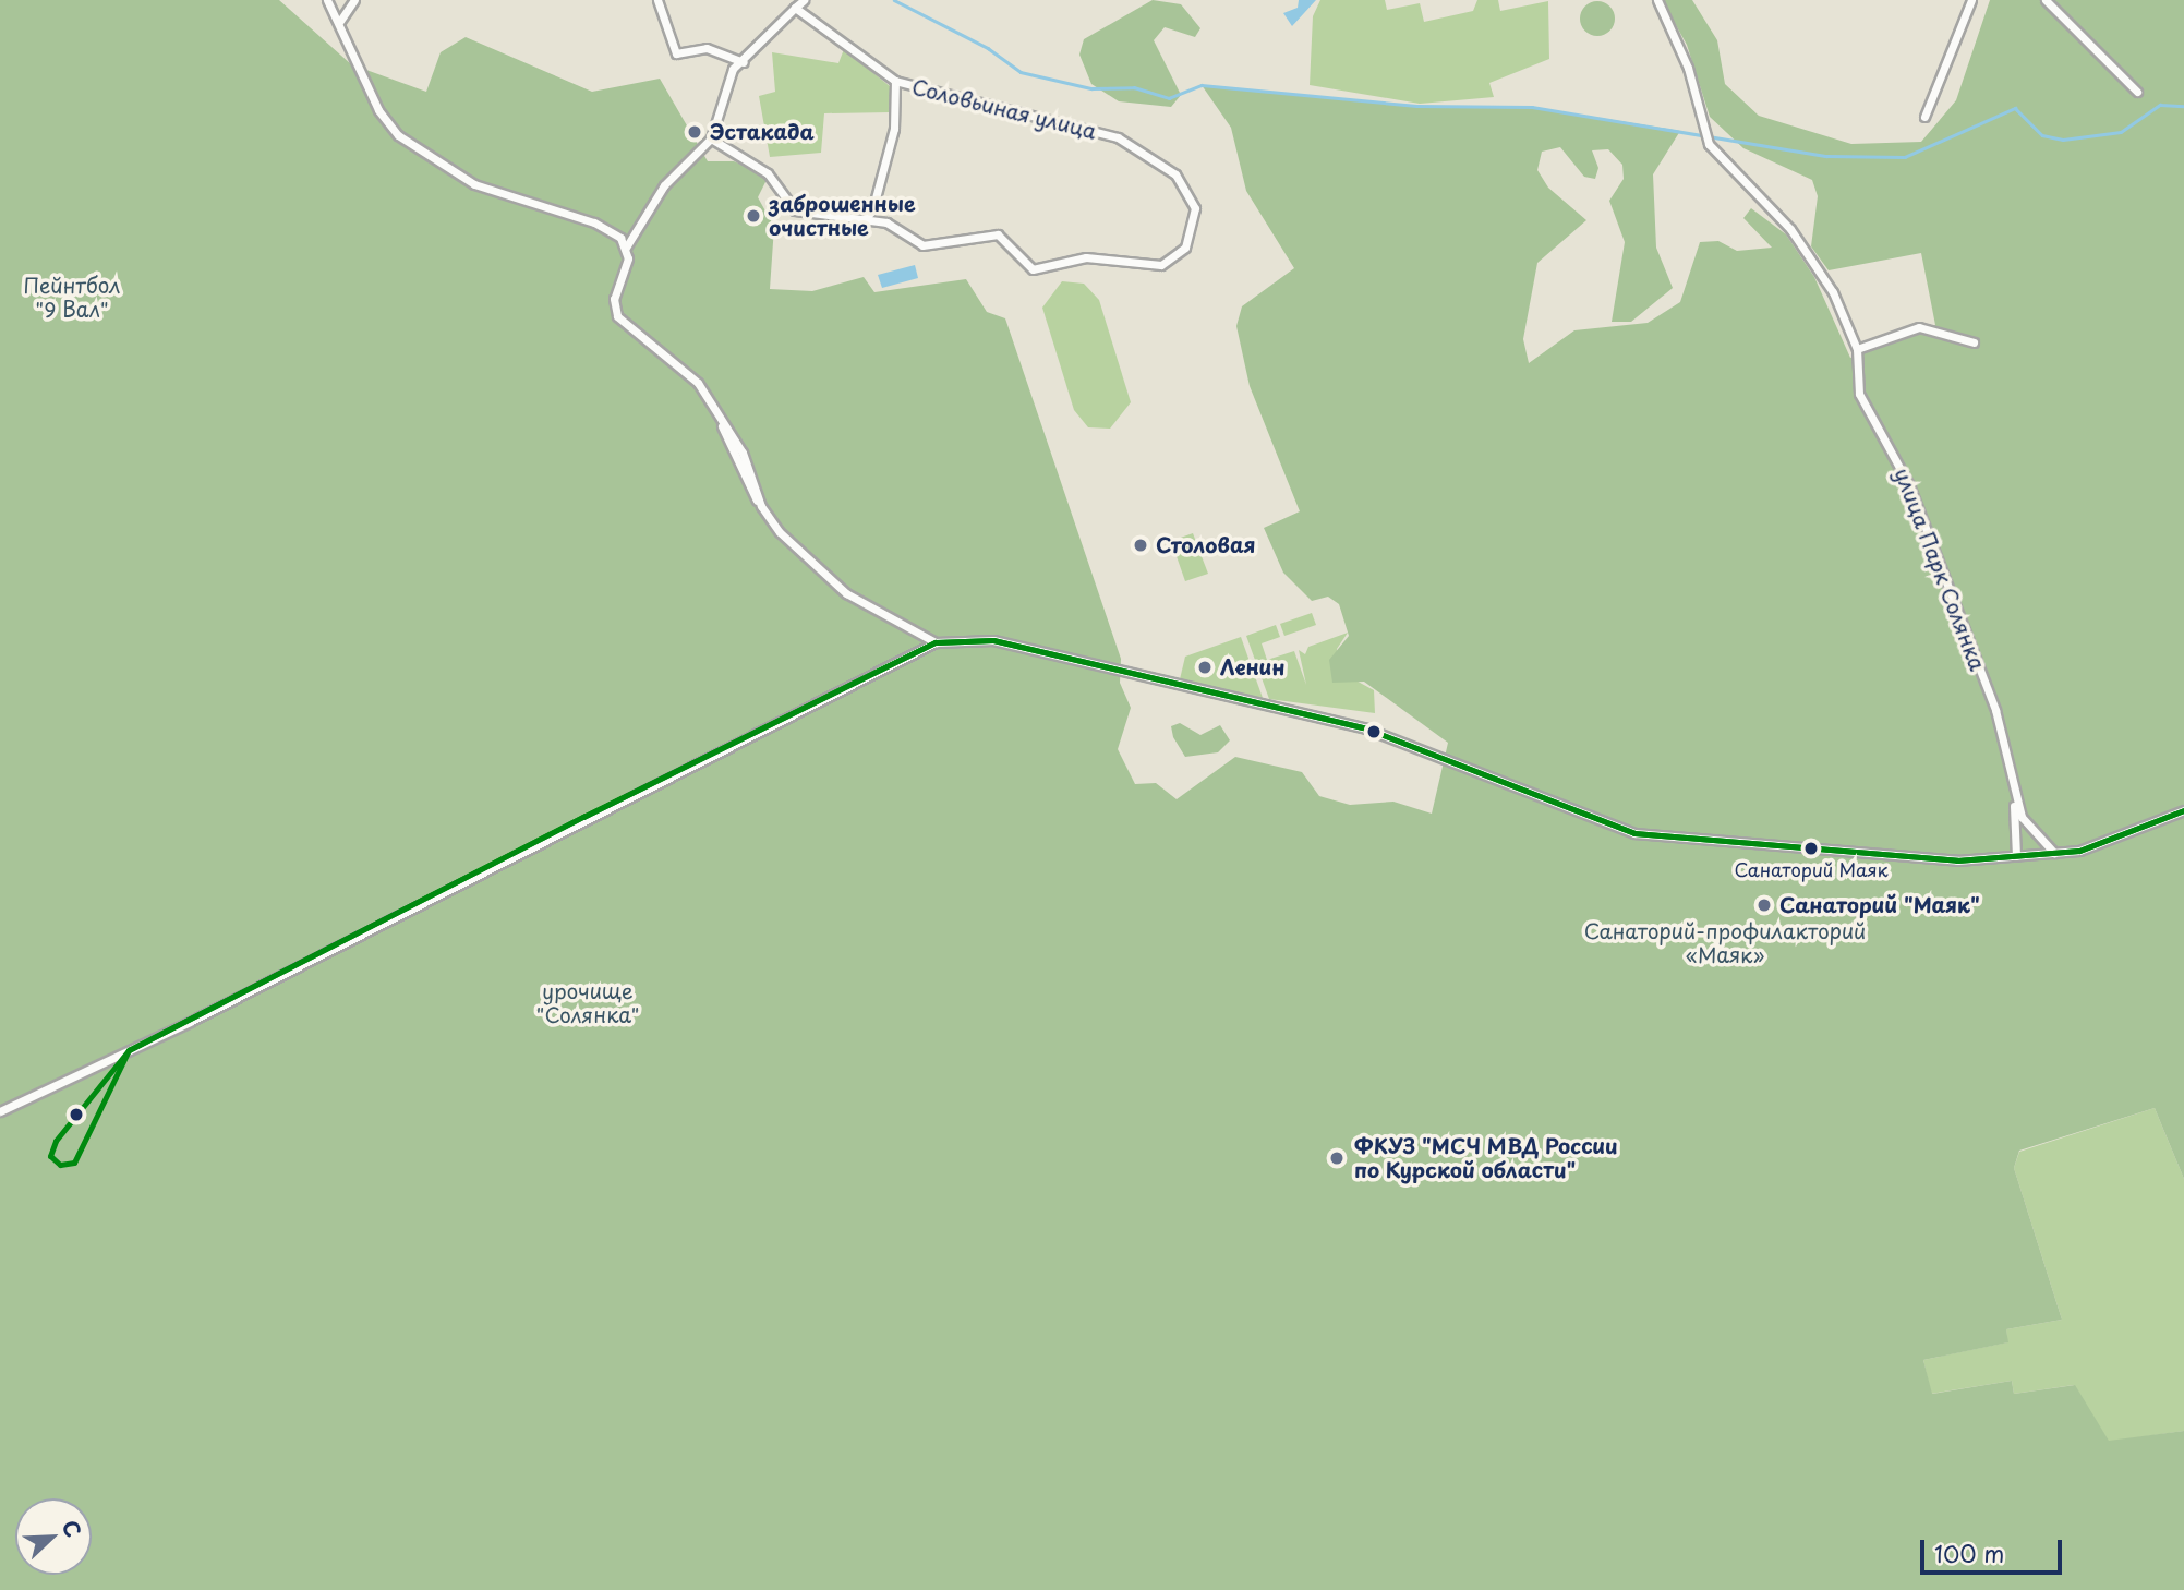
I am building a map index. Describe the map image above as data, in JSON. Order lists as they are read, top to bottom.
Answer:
{
  "streets": {
    "street": ["Соловьиная улица", "улица Парк Солянка"]
  },
  "parks": ["Пейнтбол \"9 Вал\"", "Санаторий-профилакторий «Маяк»", "урочище \"Солянка\""],
  "places": [
    "Эстакада",
    "заброшенные очистные",
    "Столовая",
    "Ленин",
    "Санаторий Маяк",
    "Санаторий \"Маяк\"",
    "ФКУЗ \"МСЧ МВД России по Курской области\""
  ],
  "scale_bar": "100 m",
  "north": "top right"
}
